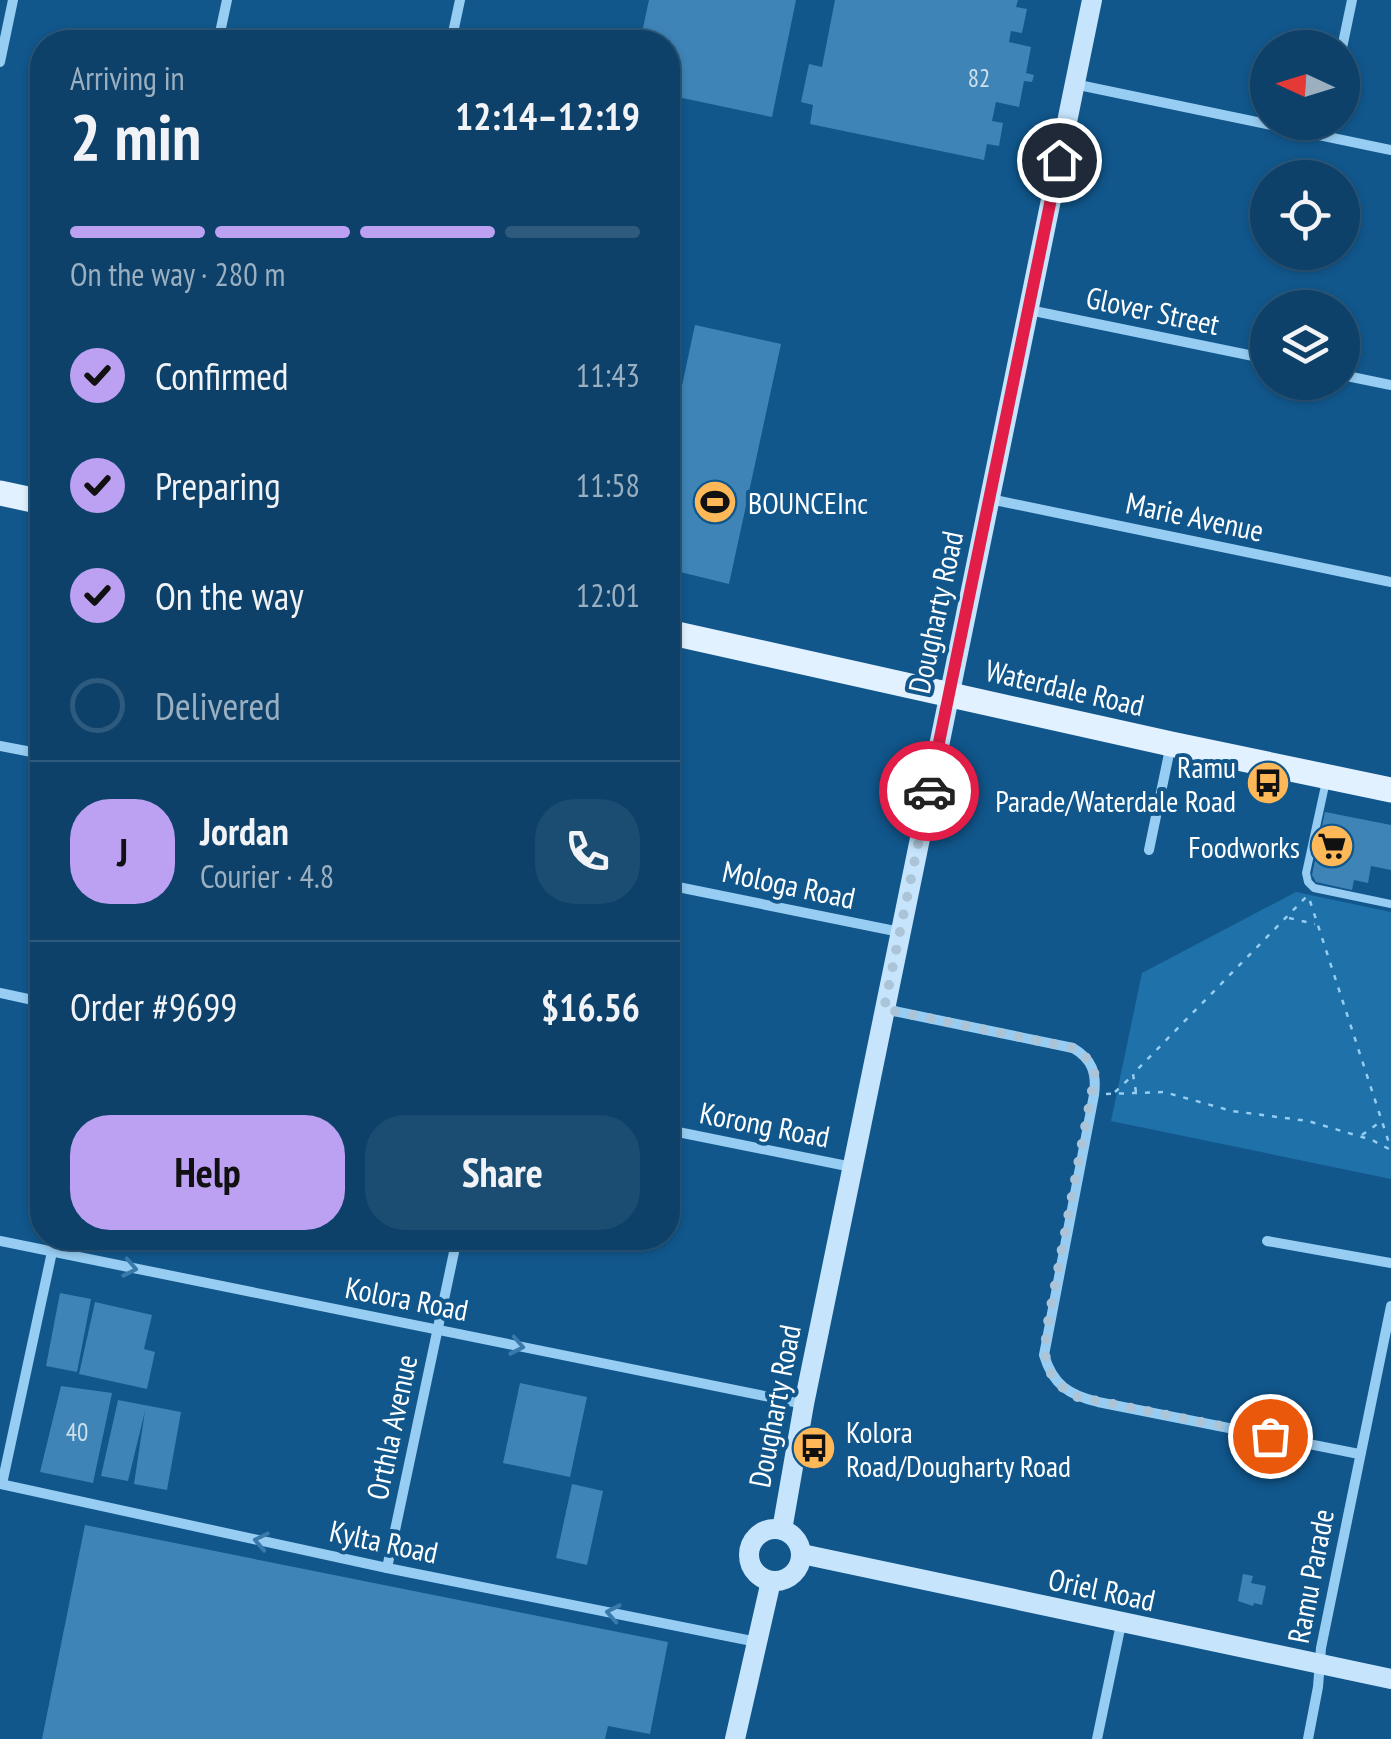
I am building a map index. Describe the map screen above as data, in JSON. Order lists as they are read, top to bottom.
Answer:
{
  "streets": {
    "main road": ["Waterdale Road"],
    "street": [
      "Glover Street",
      "Marie Avenue",
      "Dougharty Road",
      "Mologa Road",
      "Korong Road",
      "Kolora Road",
      "Orthla Avenue",
      "Kylta Road",
      "Ramu Parade",
      "Oriel Road"
    ]
  },
  "crossings": [
    ["Glover Street", "Dougharty Road"],
    ["Marie Avenue", "Dougharty Road"],
    ["Dougharty Road", "Waterdale Road"],
    ["Dougharty Road", "Mologa Road"],
    ["Dougharty Road", "Korong Road"],
    ["Dougharty Road", "Kolora Road"],
    ["Dougharty Road", "Oriel Road"],
    ["Kolora Road", "Orthla Avenue"],
    ["Orthla Avenue", "Kylta Road"],
    ["Ramu Parade", "Oriel Road"]
  ],
  "one_way": ["Kolora Road", "Kylta Road"],
  "places": {
    "sports": ["BOUNCEInc"],
    "bus stop": ["Ramu Parade/Waterdale Road", "Kolora Road/Dougharty Road"],
    "supermarket": ["Foodworks"]
  },
  "house_numbers": ["82", "40"],
  "north": "left",
  "page": {
    "heading": ["2 min", "Arriving in", "12:14–12:19"],
    "panel": [
      "Jordan",
      "Courier · 4.8",
      "Order #9699",
      "$16.56"
    ],
    "bar": "On the way · 280 m",
    "list": [
      ["Confirmed", "11:43"],
      ["Preparing", "11:58"],
      ["On the way", "12:01"],
      "Delivered"
    ],
    "round": "J",
    "buttons": ["Help", "Share"]
  }
}
